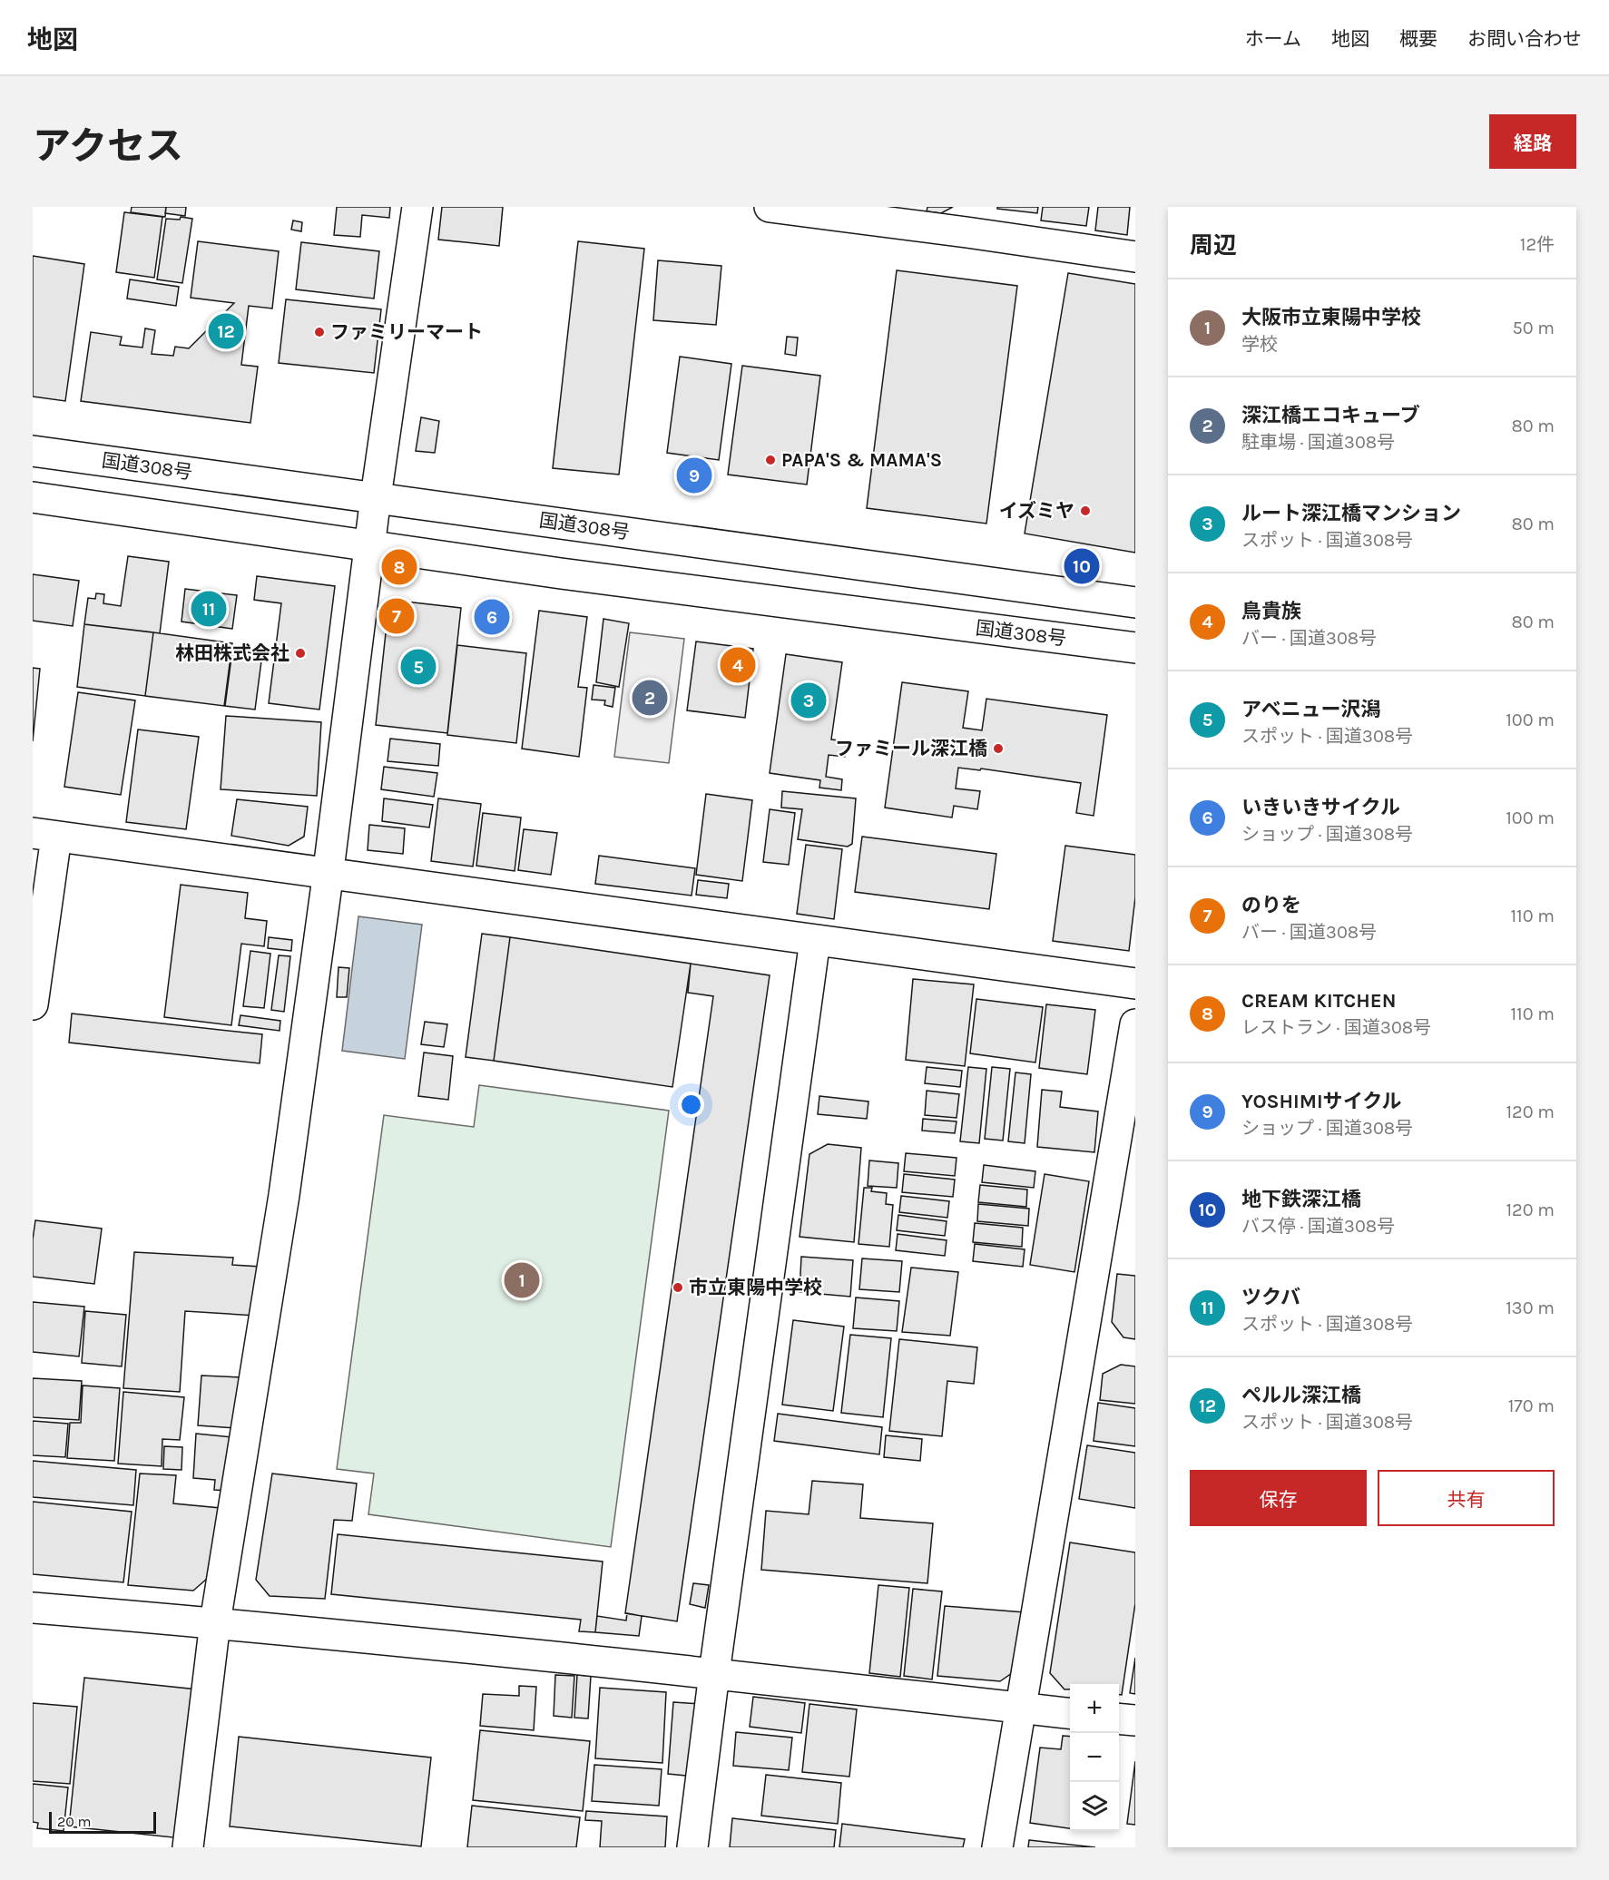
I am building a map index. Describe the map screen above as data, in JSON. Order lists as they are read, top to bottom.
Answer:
{
  "streets": {
    "main road": ["国道308号"]
  },
  "places": [
    "ファミリーマート",
    "PAPA'S & MAMA'S",
    "イズミヤ",
    "林田株式会社",
    "ファミール深江橋",
    "市立東陽中学校"
  ],
  "scale_bar": "20 m",
  "page": {
    "header": "地図",
    "nav": [
      "ホーム",
      "地図",
      "概要",
      "お問い合わせ"
    ],
    "title": "アクセス",
    "buttons": [
      "経路",
      ["保存", "共有"]
    ],
    "heading": ["周辺", "12件"],
    "list": [
      {
        "mark": "1",
        "name": "大阪市立東陽中学校",
        "note": "学校",
        "value": "50 m"
      },
      {
        "mark": "2",
        "name": "深江橋エコキューブ",
        "note": "駐車場 · 国道308号",
        "value": "80 m"
      },
      {
        "mark": "3",
        "name": "ルート深江橋マンション",
        "note": "スポット · 国道308号",
        "value": "80 m"
      },
      {
        "mark": "4",
        "name": "鳥貴族",
        "note": "バー · 国道308号",
        "value": "80 m"
      },
      {
        "mark": "5",
        "name": "アベニュー沢潟",
        "note": "スポット · 国道308号",
        "value": "100 m"
      },
      {
        "mark": "6",
        "name": "いきいきサイクル",
        "note": "ショップ · 国道308号",
        "value": "100 m"
      },
      {
        "mark": "7",
        "name": "のりを",
        "note": "バー · 国道308号",
        "value": "110 m"
      },
      {
        "mark": "8",
        "name": "CREAM KITCHEN",
        "note": "レストラン · 国道308号",
        "value": "110 m"
      },
      {
        "mark": "9",
        "name": "YOSHIMIサイクル",
        "note": "ショップ · 国道308号",
        "value": "120 m"
      },
      {
        "mark": "10",
        "name": "地下鉄深江橋",
        "note": "バス停 · 国道308号",
        "value": "120 m"
      },
      {
        "mark": "11",
        "name": "ツクバ",
        "note": "スポット · 国道308号",
        "value": "130 m"
      },
      {
        "mark": "12",
        "name": "ペルル深江橋",
        "note": "スポット · 国道308号",
        "value": "170 m"
      }
    ],
    "pins": [
      "12",
      "9",
      "10",
      "8",
      "11",
      "7",
      "6",
      "4",
      "5",
      "2",
      "3",
      "1"
    ],
    "map_buttons": ["+", "−"],
    "scale": "20 m"
  }
}
